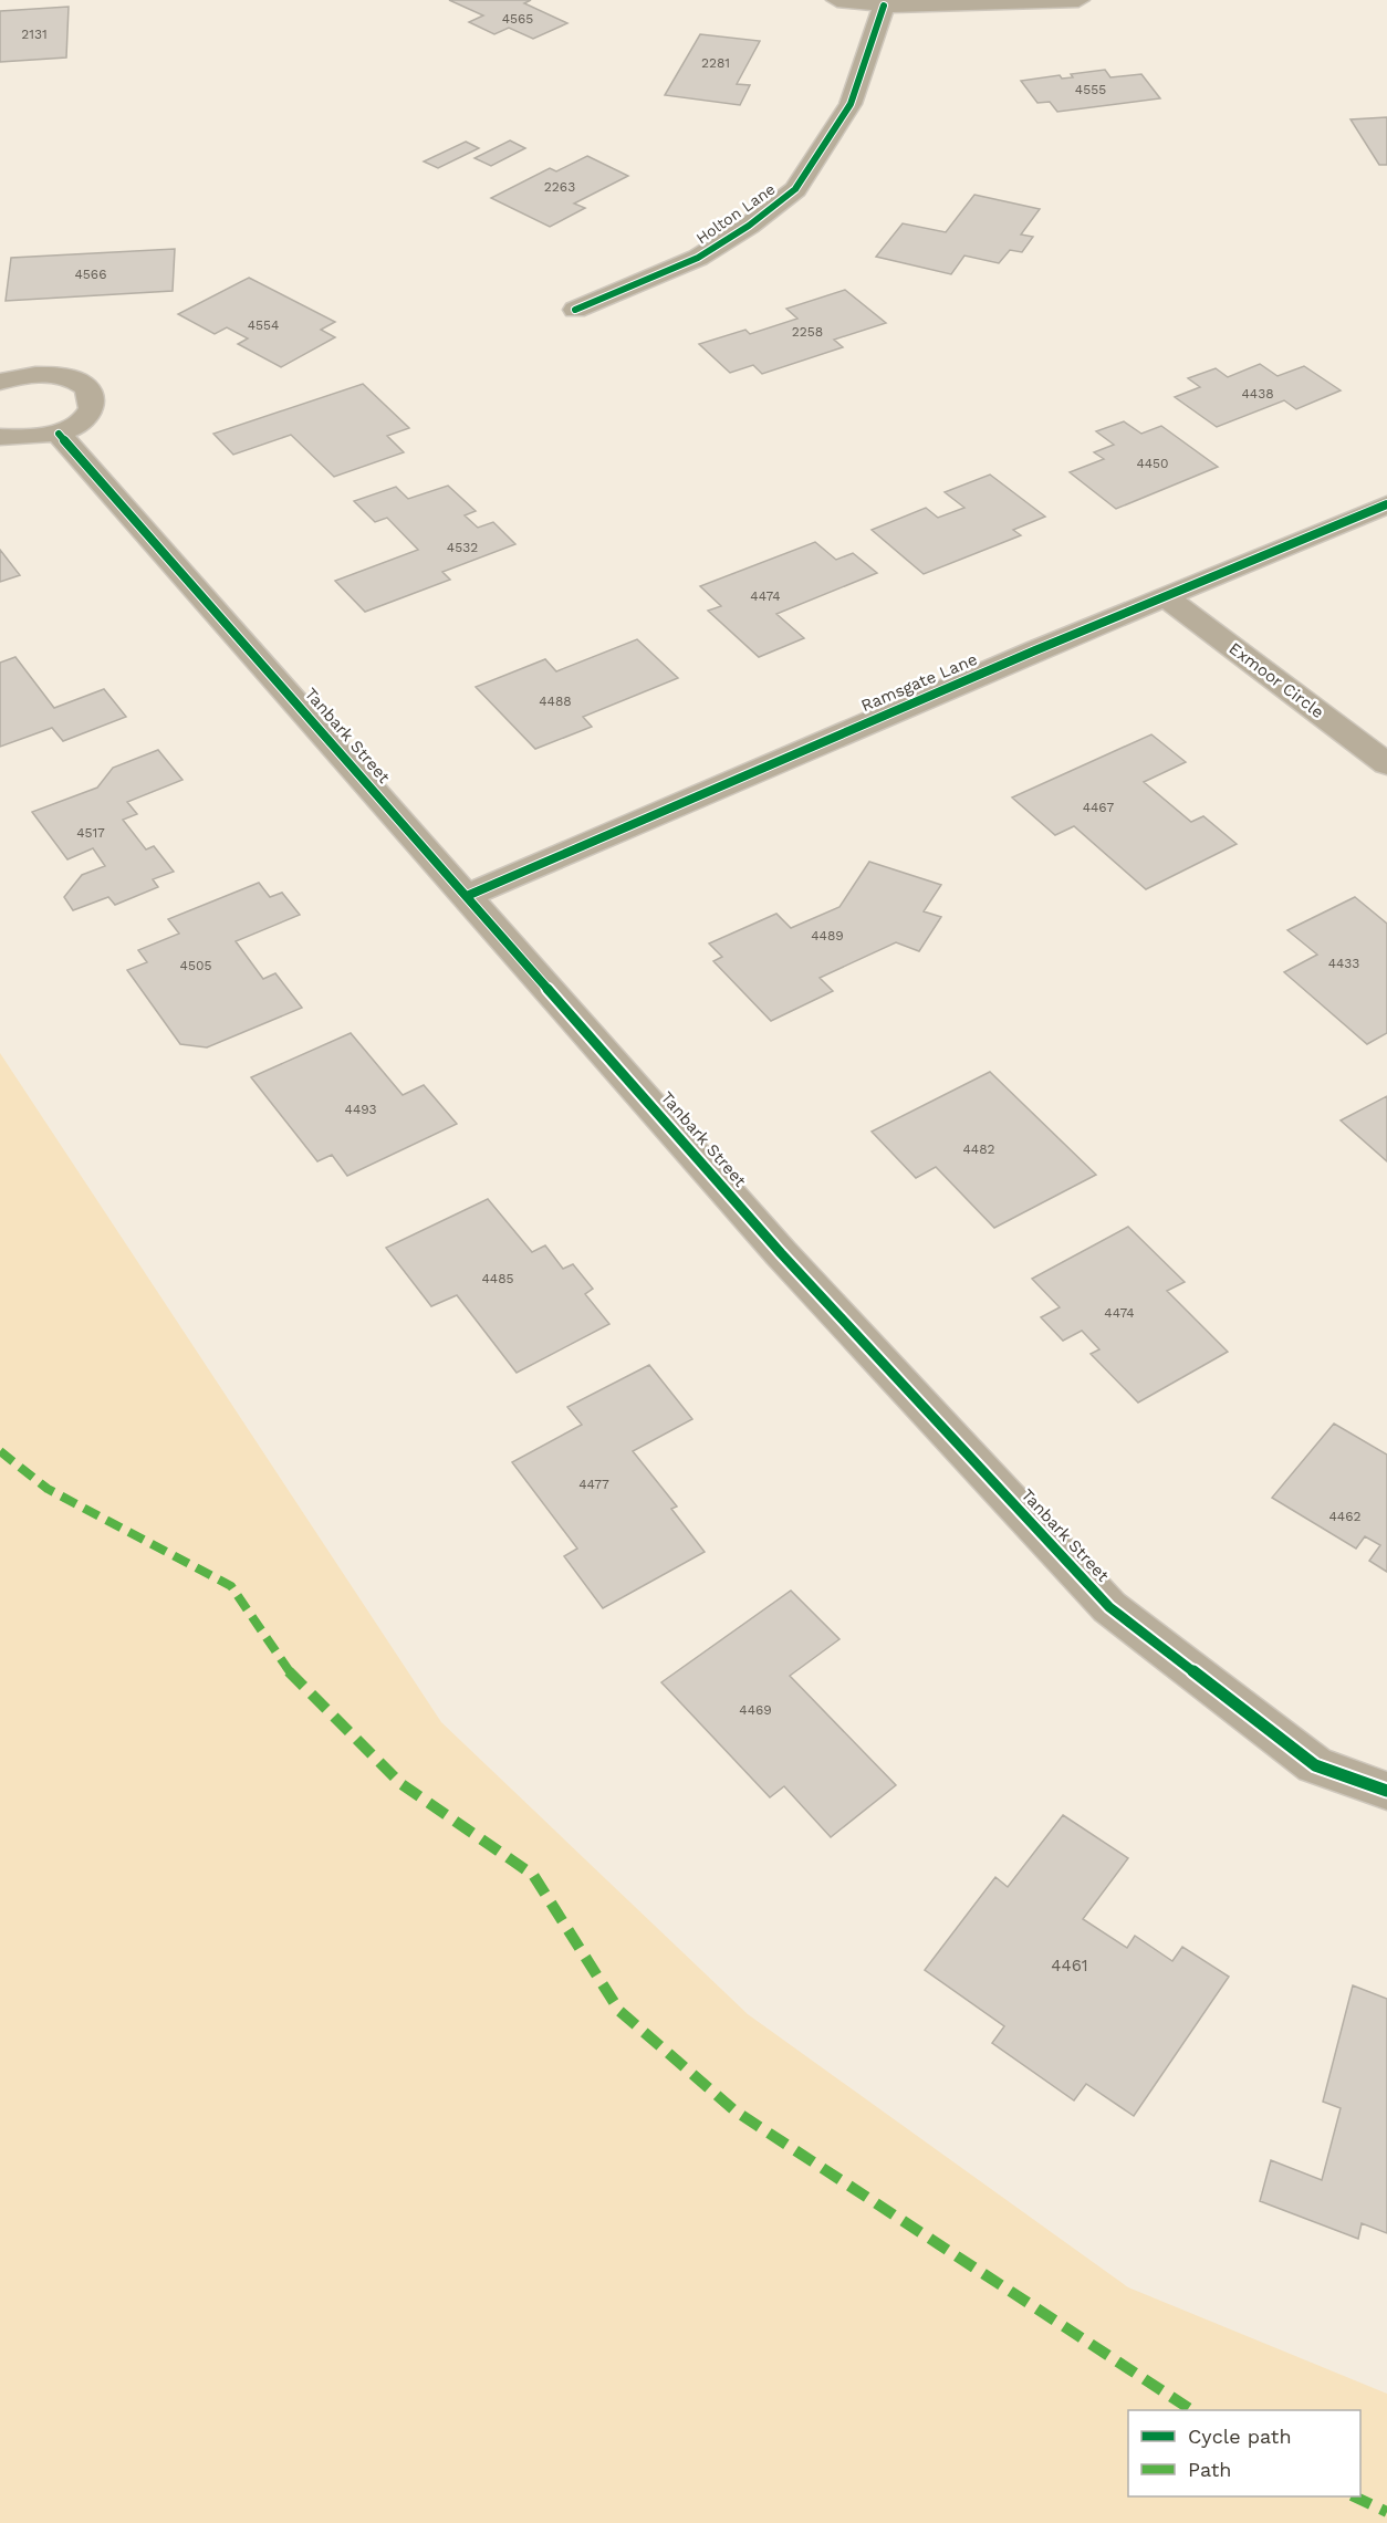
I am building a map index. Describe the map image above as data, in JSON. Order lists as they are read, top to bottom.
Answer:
{
  "streets": {
    "street": [
      "Holton Lane",
      "Exmoor Circle",
      "Ramsgate Lane",
      "Tanbark Street"
    ]
  },
  "crossings": [
    ["Exmoor Circle", "Ramsgate Lane"],
    ["Ramsgate Lane", "Tanbark Street"]
  ],
  "house_numbers": [
    "4565",
    "2131",
    "2281",
    "4555",
    "2263",
    "4566",
    "4554",
    "2258",
    "4438",
    "4450",
    "4532",
    "4474",
    "4488",
    "4467",
    "4517",
    "4489",
    "4433",
    "4505",
    "4493",
    "4482",
    "4485",
    "4474",
    "4477",
    "4462",
    "4469",
    "4461"
  ],
  "legend": ["Cycle path", "Path"]
}
